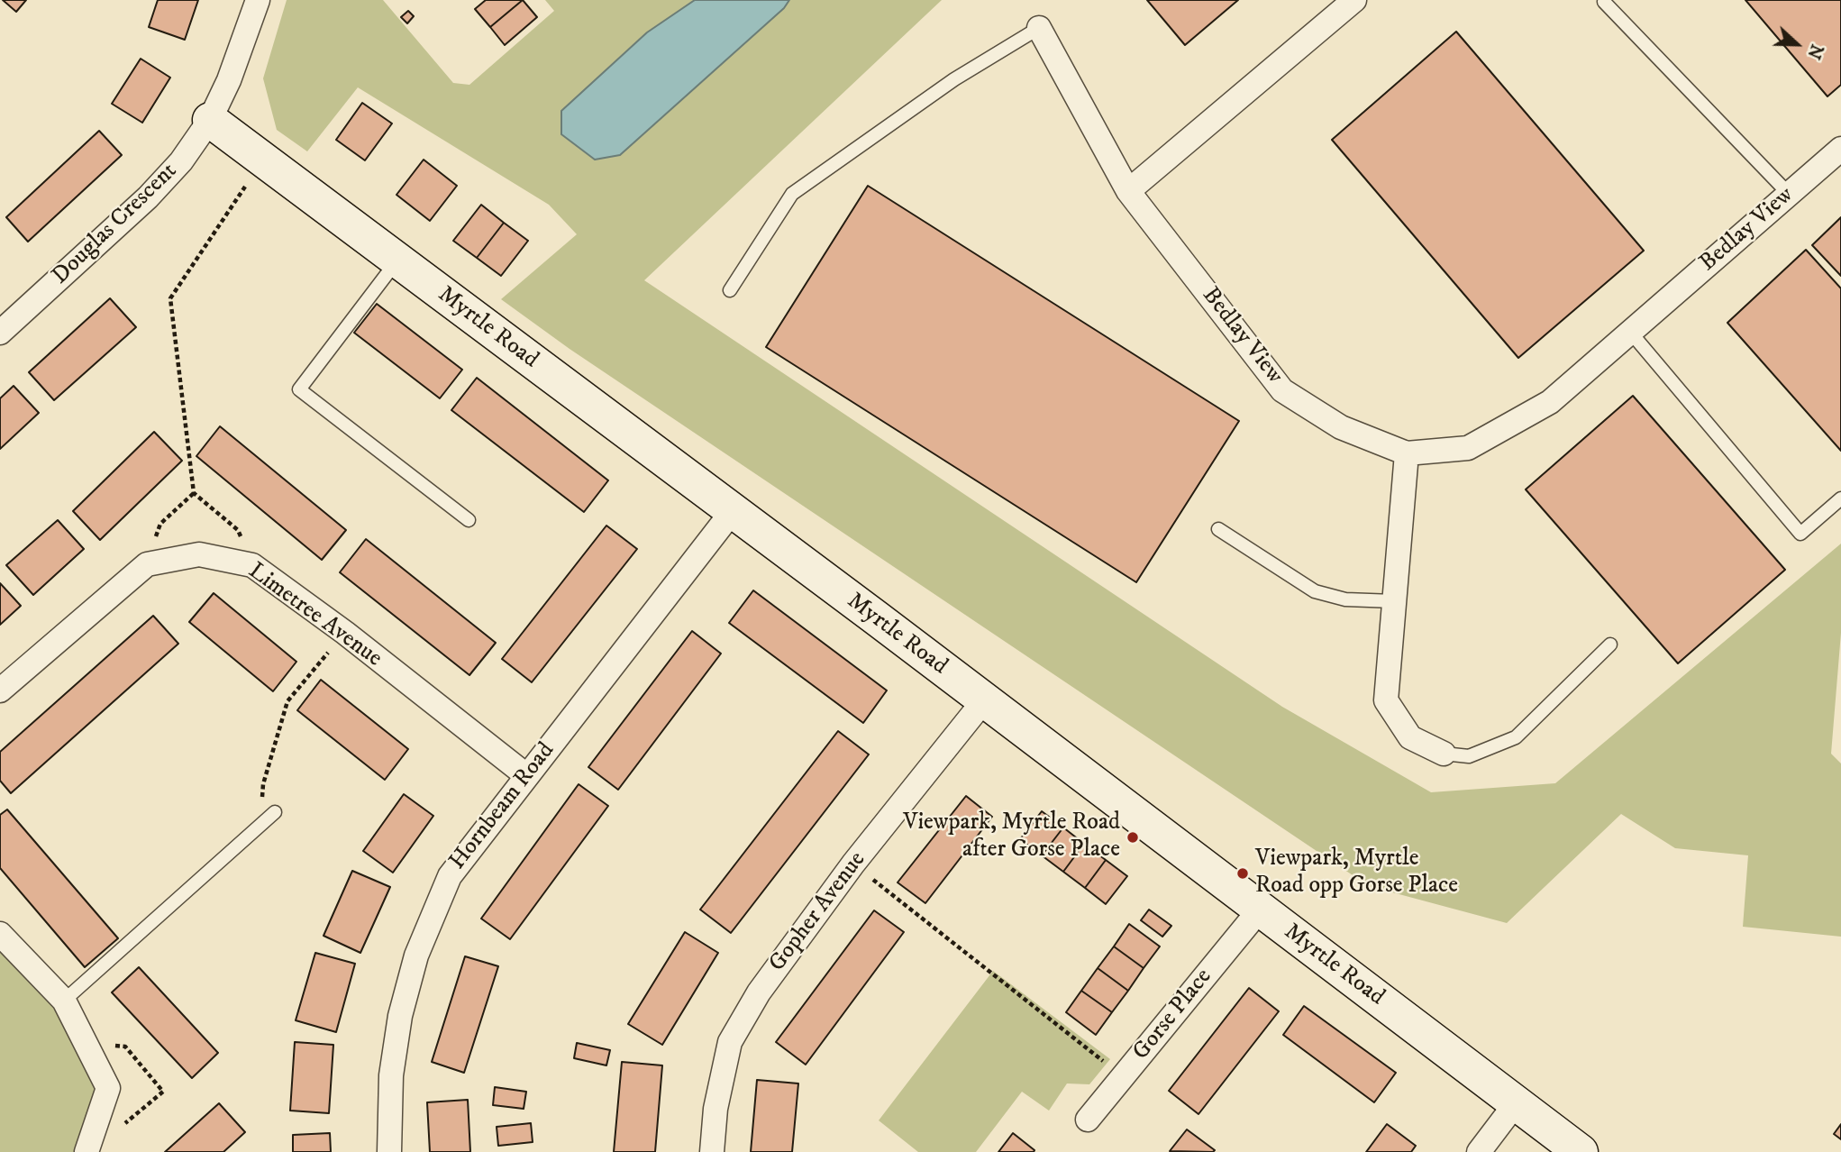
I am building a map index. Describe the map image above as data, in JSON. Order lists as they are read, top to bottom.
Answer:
{
  "streets": {
    "street": [
      "Douglas Crescent",
      "Bedlay View",
      "Myrtle Road",
      "Limetree Avenue",
      "Hornbeam Road",
      "Gopher Avenue",
      "Gorse Place"
    ]
  },
  "crossings": [
    ["Douglas Crescent", "Myrtle Road"],
    ["Myrtle Road", "Hornbeam Road"],
    ["Myrtle Road", "Gopher Avenue"],
    ["Myrtle Road", "Gorse Place"],
    ["Limetree Avenue", "Hornbeam Road"]
  ],
  "places": ["Viewpark, Myrtle Road after Gorse Place", "Viewpark, Myrtle Road opp Gorse Place"],
  "north": "right"
}
